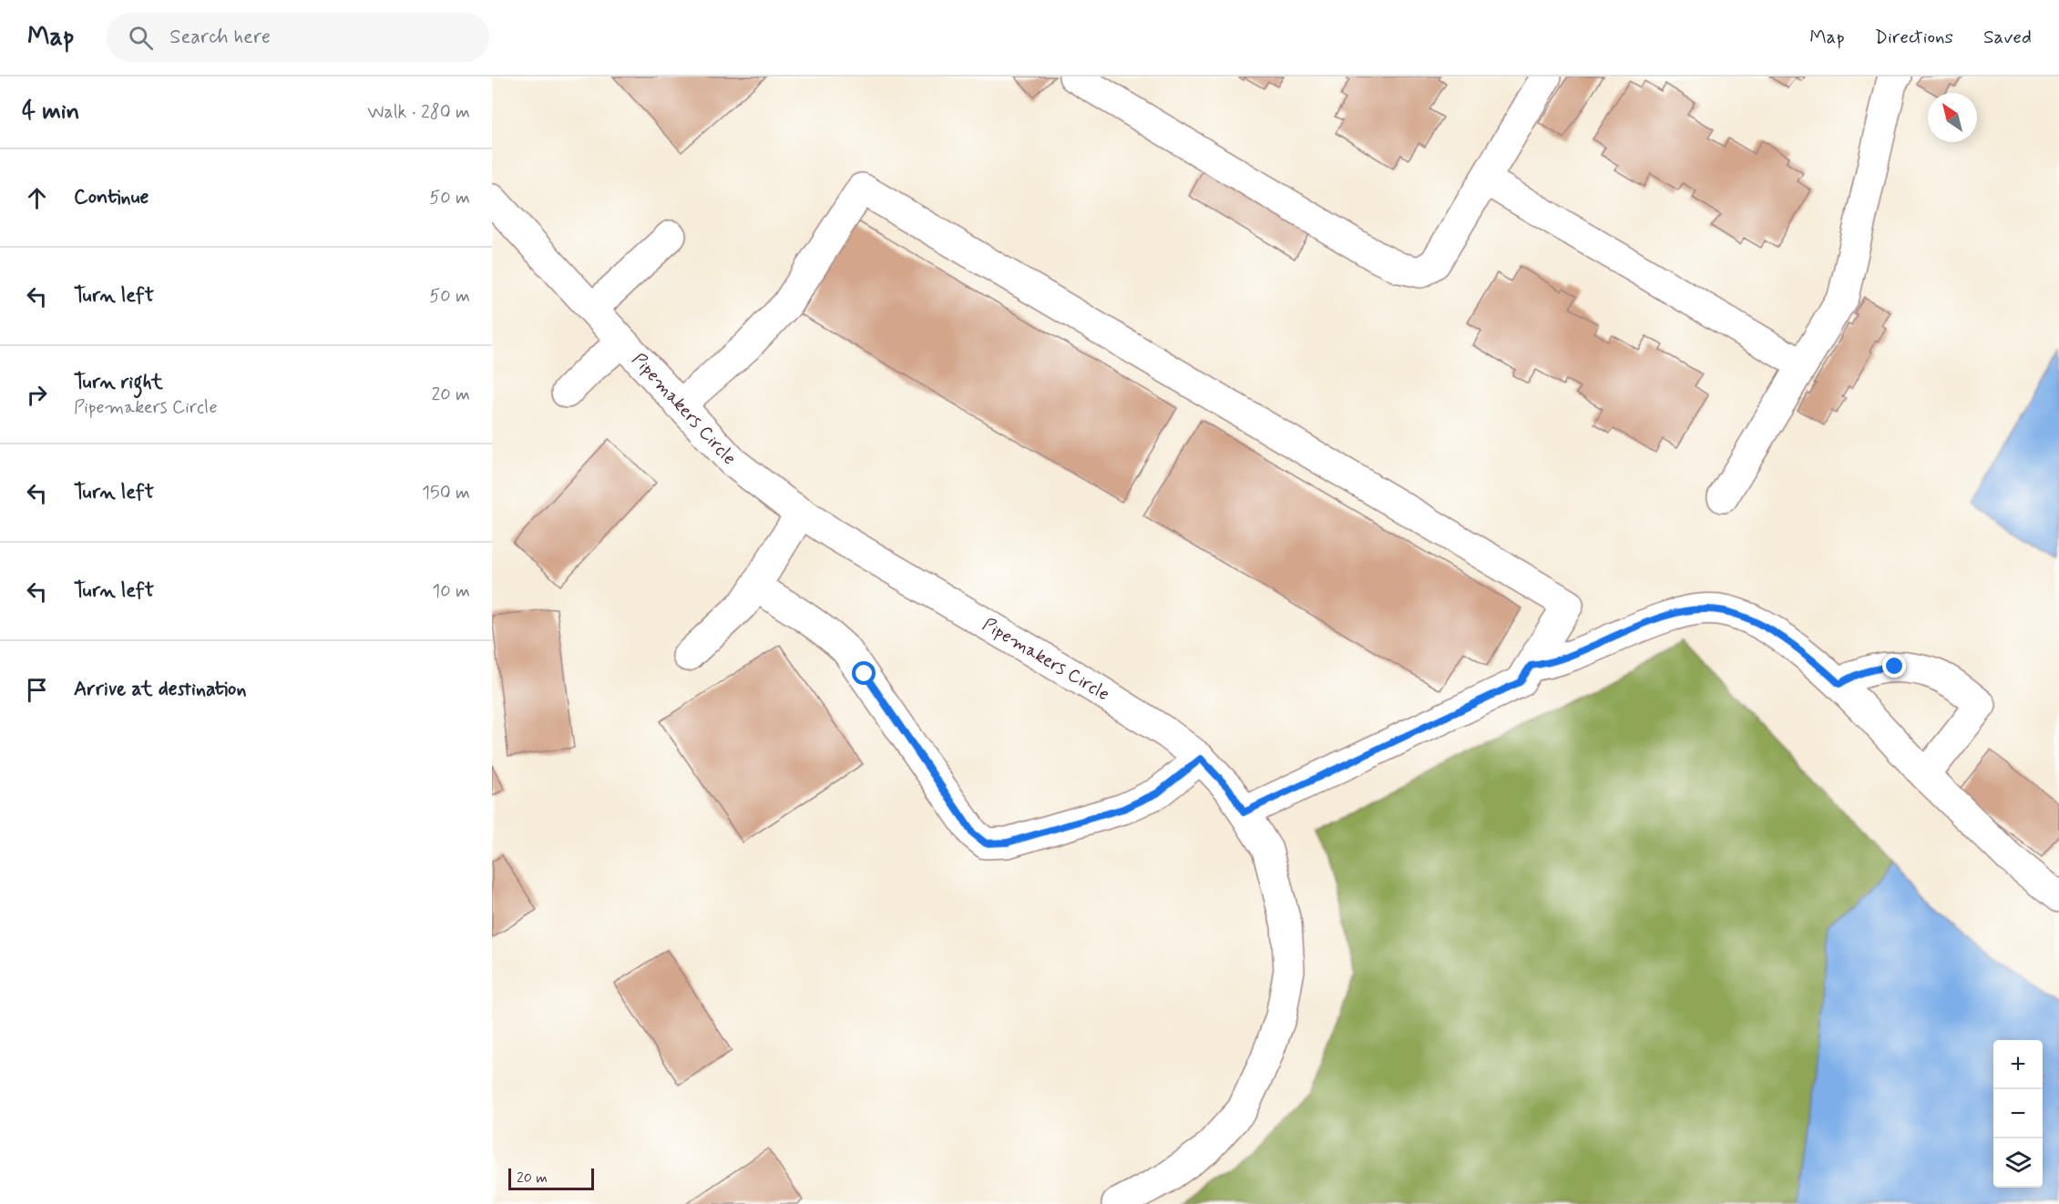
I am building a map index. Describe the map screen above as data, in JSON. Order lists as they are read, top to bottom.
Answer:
{
  "streets": {
    "street": ["Pipemakers Circle"]
  },
  "scale_bar": "20 m",
  "north": "top left",
  "page": {
    "header": "Map",
    "search": "Search here",
    "nav": ["Map", "Directions", "Saved"],
    "heading": ["4 min", "Walk · 280 m"],
    "list": [
      ["Continue", "50 m"],
      ["Turn left", "50 m"],
      ["Turn right", "Pipemakers Circle", "20 m"],
      ["Turn left", "150 m"],
      ["Turn left", "10 m"],
      "Arrive at destination"
    ],
    "map_buttons": ["+", "−"],
    "scale": "20 m"
  }
}
